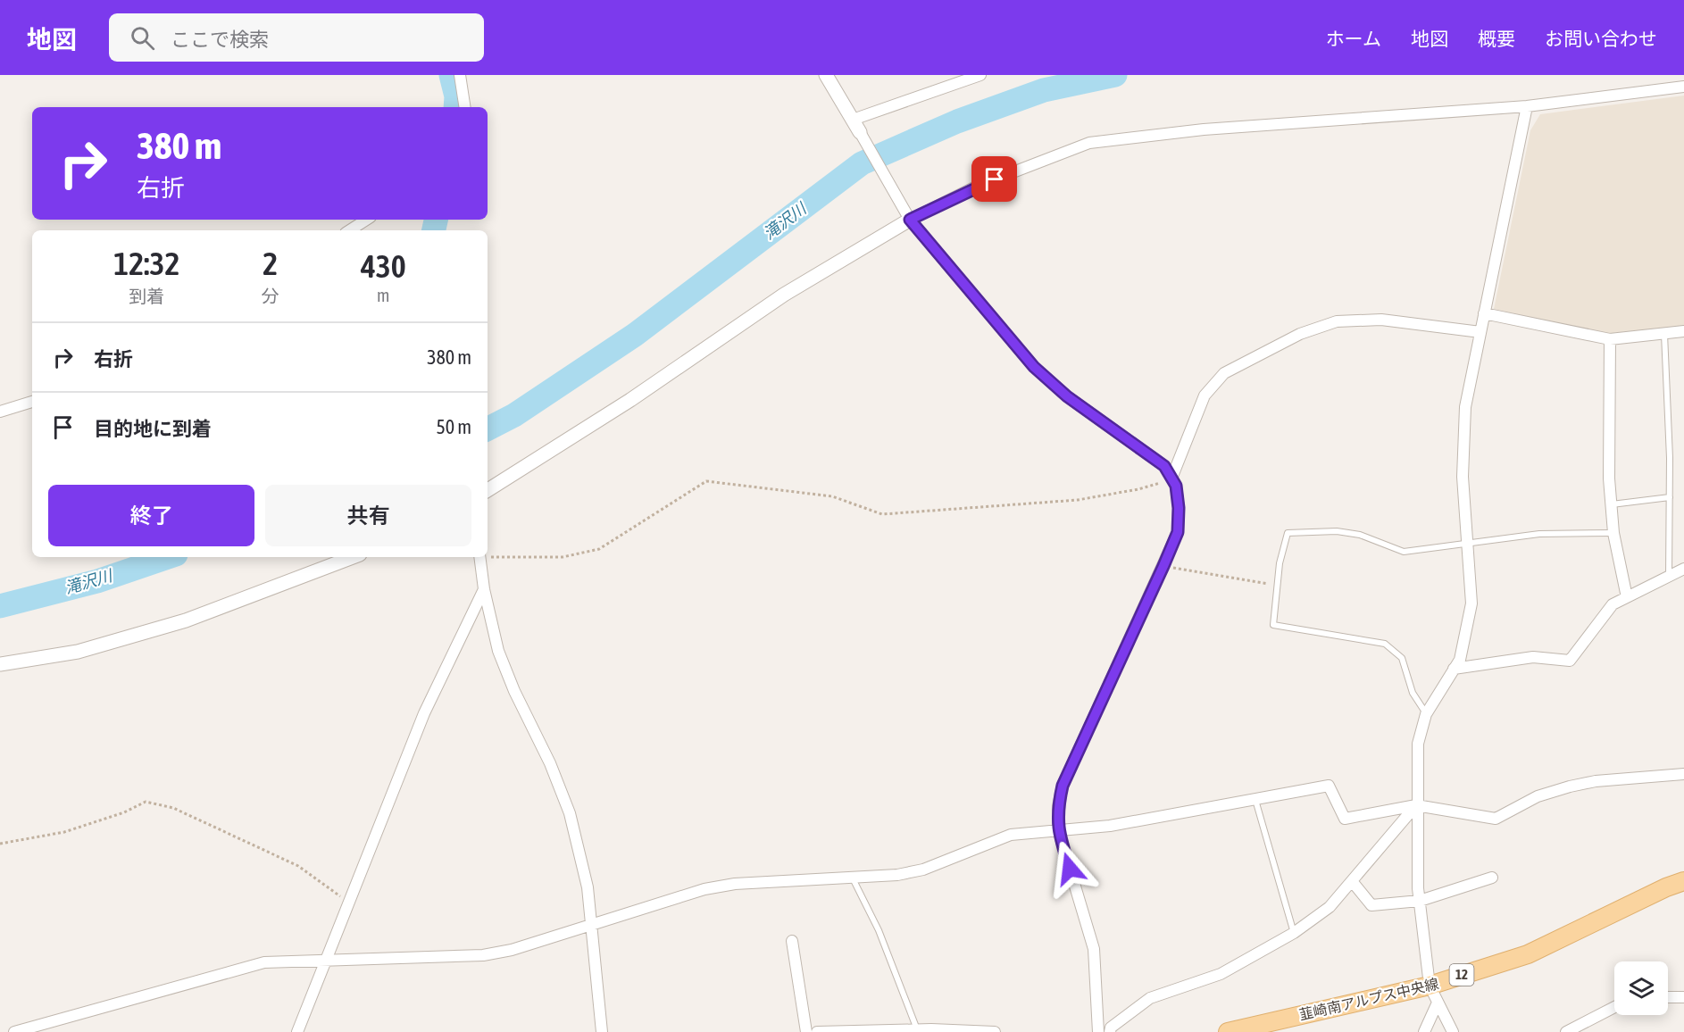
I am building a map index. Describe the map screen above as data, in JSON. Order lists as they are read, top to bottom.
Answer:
{
  "streets": {
    "main road": ["12", "韮崎南アルプス中央線"]
  },
  "water": ["滝沢川"],
  "page": {
    "header": "地図",
    "search": "ここで検索",
    "nav": [
      "ホーム",
      "地図",
      "概要",
      "お問い合わせ"
    ],
    "turn": ["380 m", "右折"],
    "eta": [
      "12:32",
      "到着",
      "2",
      "分",
      "430",
      "m"
    ],
    "list": [
      {
        "name": "右折",
        "value": "380 m"
      },
      {
        "name": "目的地に到着",
        "value": "50 m"
      }
    ],
    "buttons": ["終了", "共有"]
  }
}
